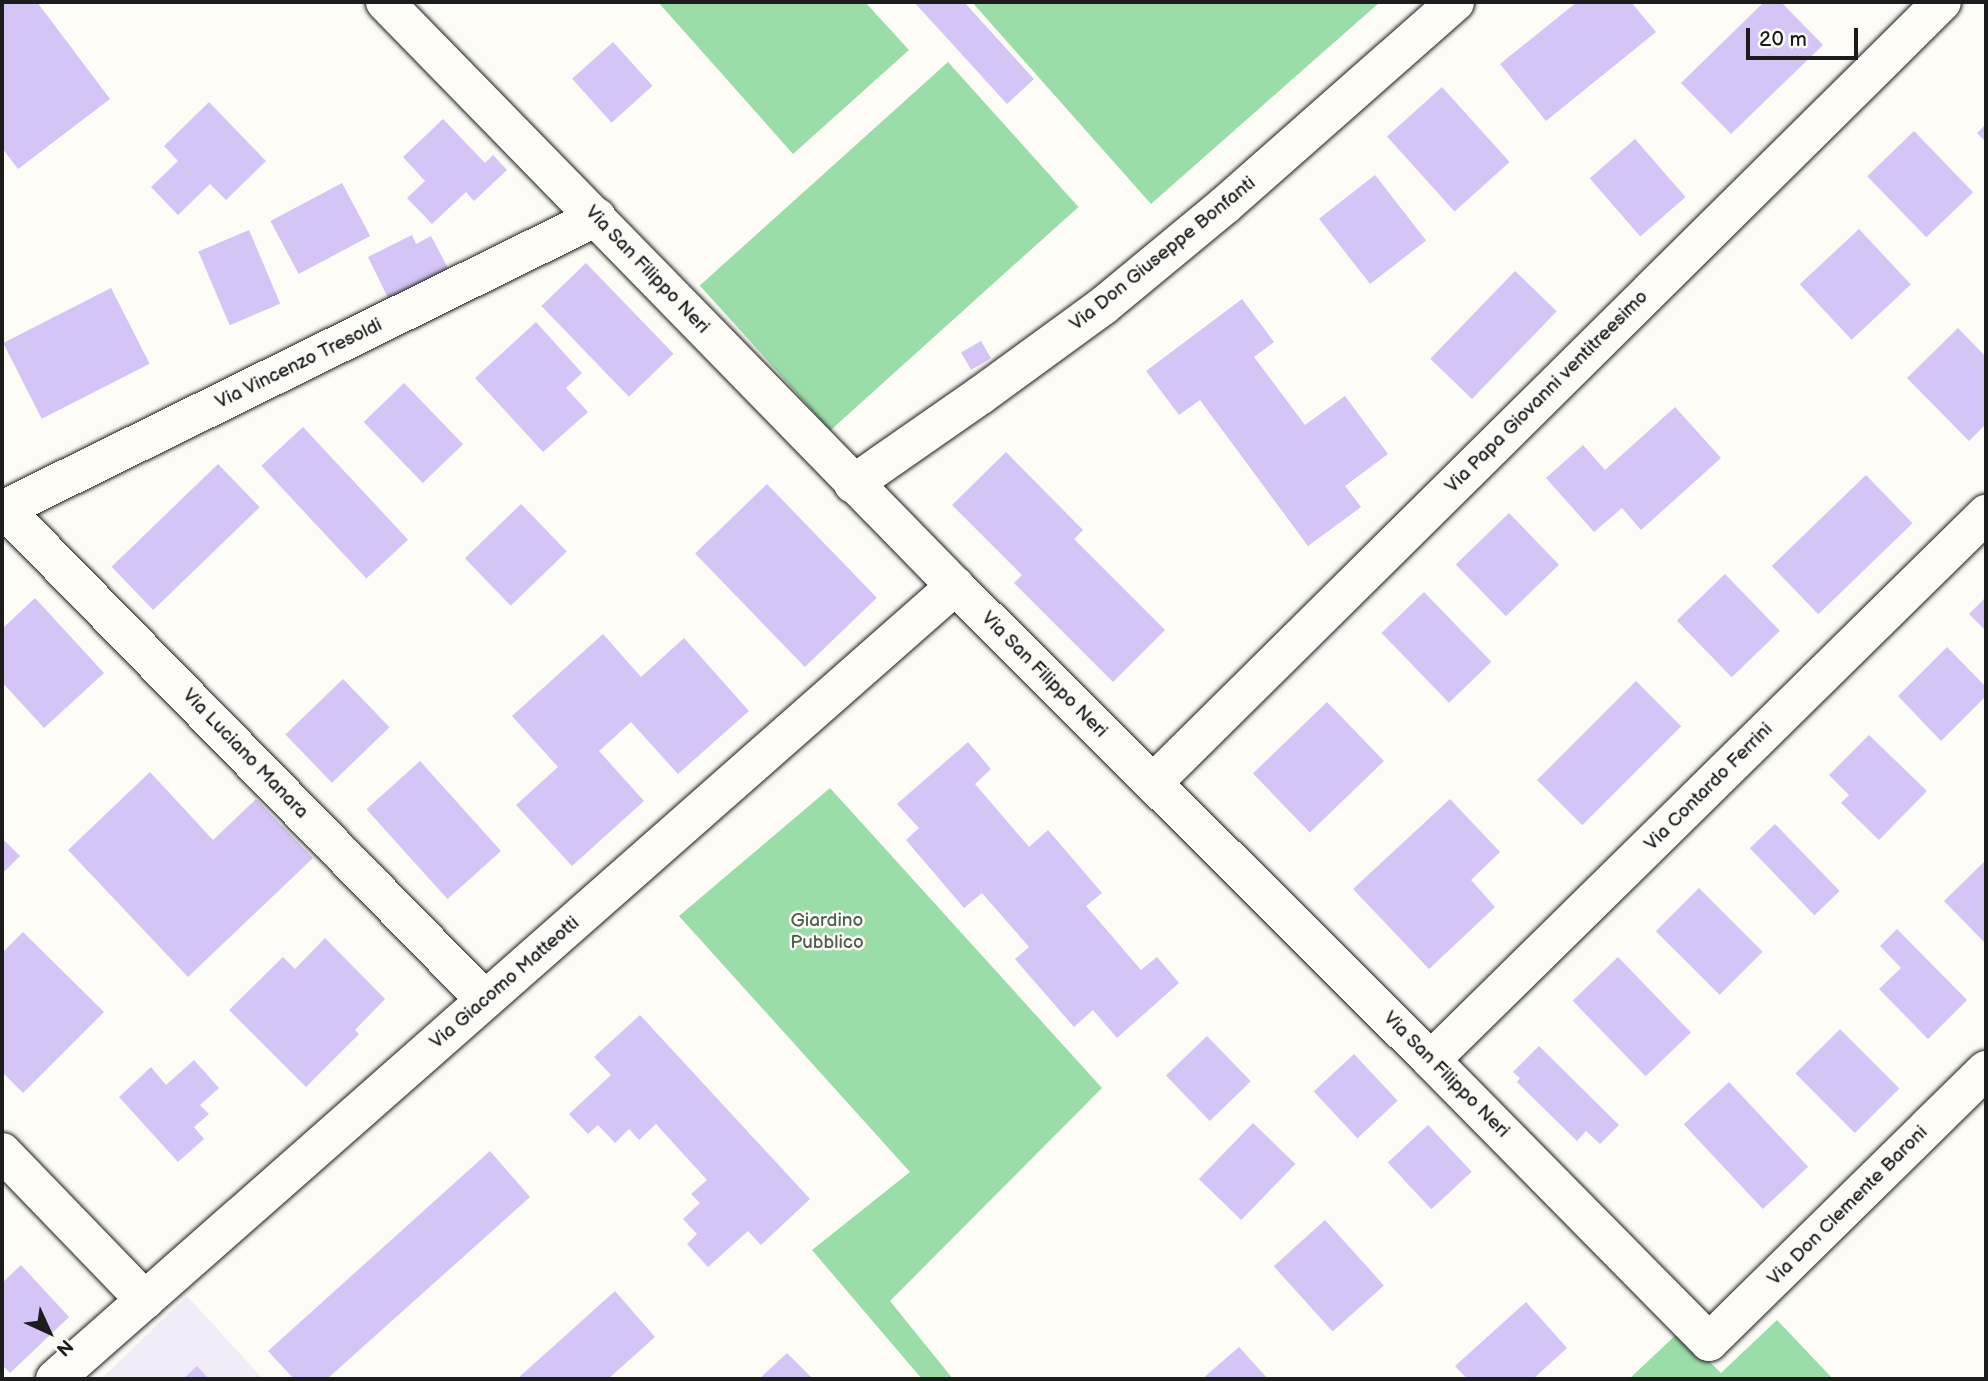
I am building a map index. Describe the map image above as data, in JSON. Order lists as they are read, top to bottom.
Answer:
{
  "streets": {
    "street": [
      "Via Don Giuseppe Bonfanti",
      "Via San Filippo Neri",
      "Via Vincenzo Tresoldi",
      "Via Papa Giovanni ventitreesimo",
      "Via Luciano Manara",
      "Via Contardo Ferrini",
      "Via Giacomo Matteotti",
      "Via Don Clemente Baroni"
    ]
  },
  "crossings": [
    ["Via Don Giuseppe Bonfanti", "Via San Filippo Neri"],
    ["Via San Filippo Neri", "Via Vincenzo Tresoldi"],
    ["Via San Filippo Neri", "Via Papa Giovanni ventitreesimo"],
    ["Via San Filippo Neri", "Via Contardo Ferrini"],
    ["Via San Filippo Neri", "Via Giacomo Matteotti"],
    ["Via San Filippo Neri", "Via Don Clemente Baroni"],
    ["Via Vincenzo Tresoldi", "Via Luciano Manara"],
    ["Via Luciano Manara", "Via Giacomo Matteotti"]
  ],
  "parks": ["Giardino Pubblico"],
  "scale_bar": "20 m",
  "north": "bottom right"
}
